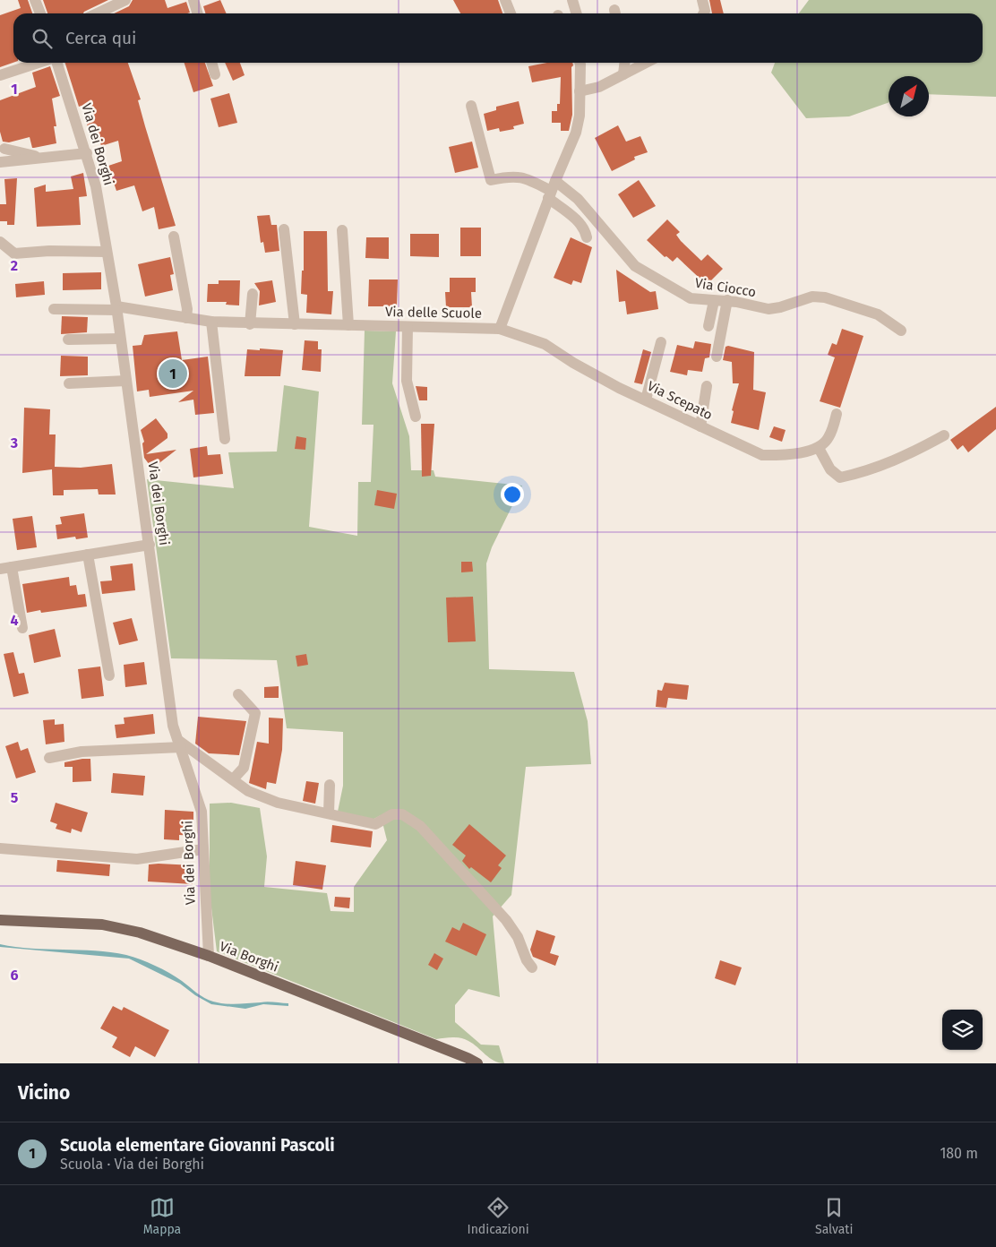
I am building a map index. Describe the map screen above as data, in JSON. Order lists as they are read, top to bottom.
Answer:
{
  "streets": {
    "main road": ["Via Borghi"],
    "street": [
      "Via dei Borghi",
      "Via Ciocco",
      "Via delle Scuole",
      "Via Scepato"
    ]
  },
  "crossings": [
    ["Via dei Borghi", "Via delle Scuole"],
    ["Via dei Borghi", "Via Borghi"],
    ["Via Ciocco", "Via delle Scuole"],
    ["Via delle Scuole", "Via Scepato"]
  ],
  "north": "top right",
  "page": {
    "search": "Cerca qui",
    "pins": "1",
    "heading": "Vicino",
    "list": [
      {
        "mark": "1",
        "name": "Scuola elementare Giovanni Pascoli",
        "note": "Scuola · Via dei Borghi",
        "value": "180 m"
      }
    ],
    "nav": ["Mappa", "Indicazioni", "Salvati"]
  },
  "grid": {
    "rows": [
      "1",
      "2",
      "3",
      "4",
      "5",
      "6"
    ]
  }
}
